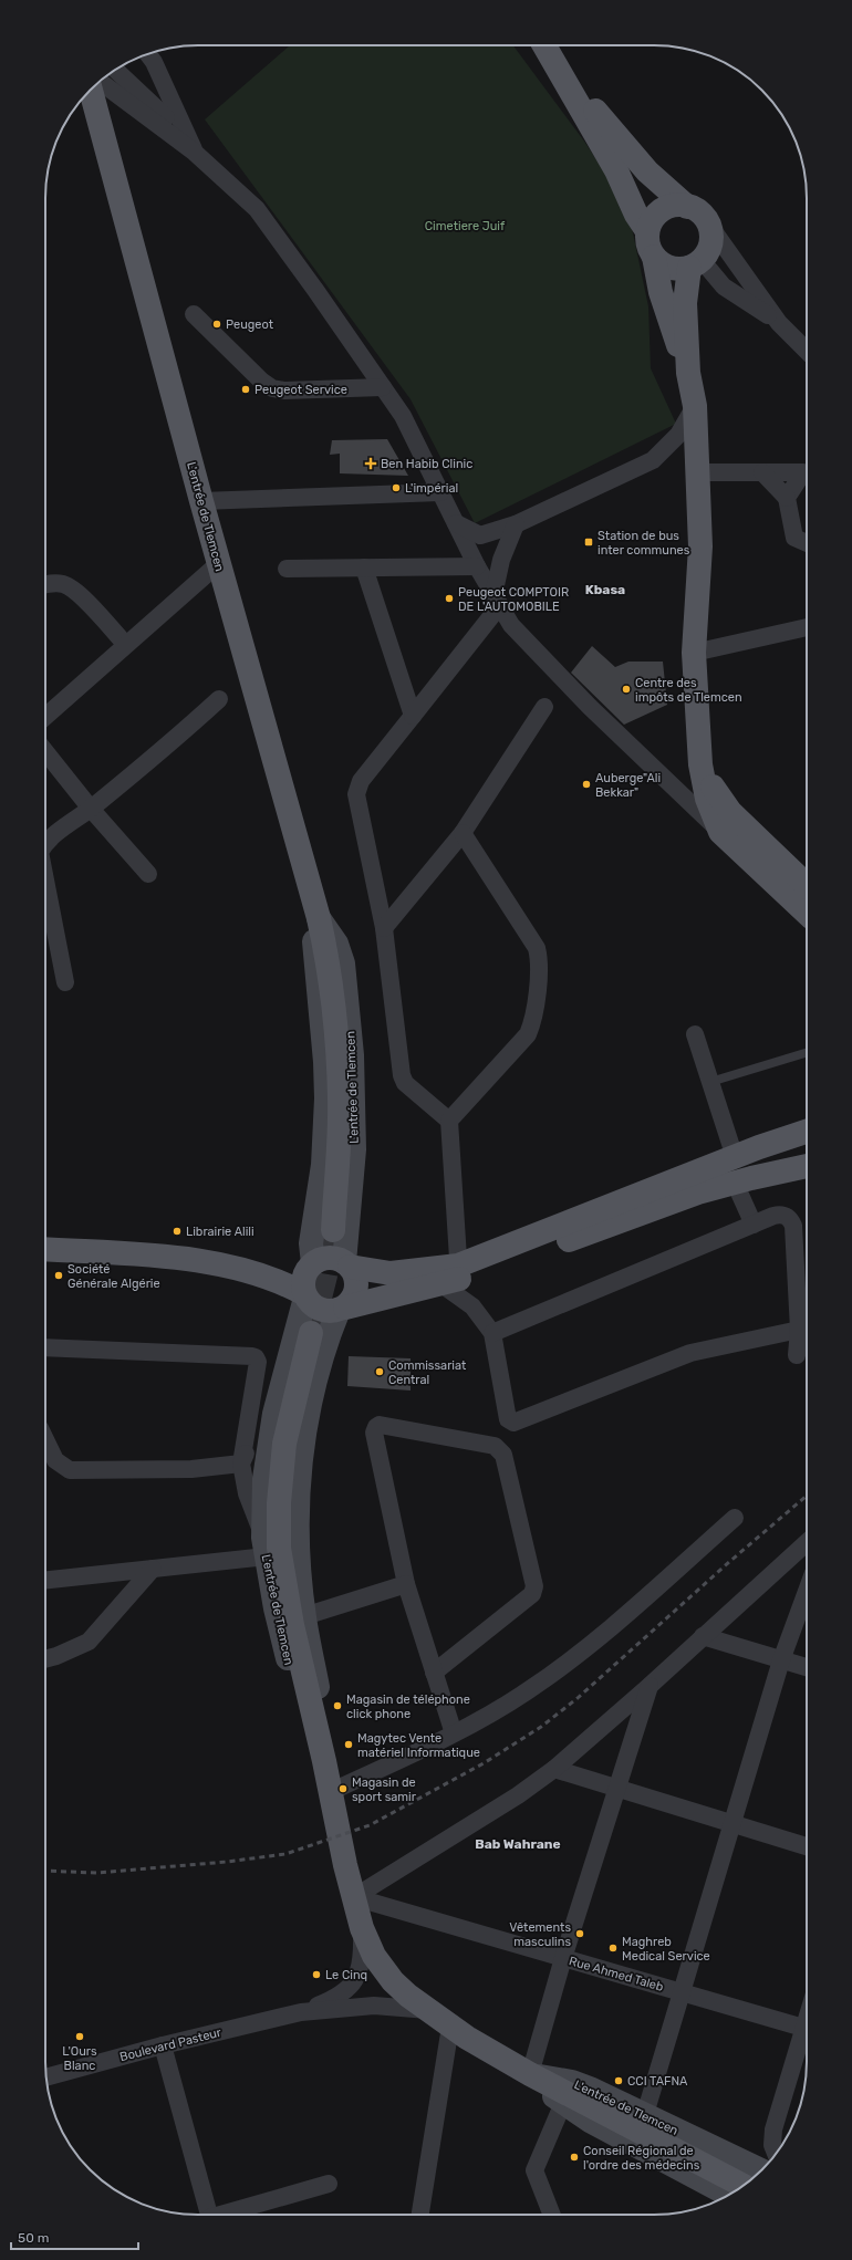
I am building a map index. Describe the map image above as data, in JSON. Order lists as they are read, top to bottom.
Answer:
{
  "streets": {
    "main road": ["L'entrée de Tlemcen"],
    "street": ["Rue Ahmed Taleb", "Boulevard Pasteur"]
  },
  "crossings": [
    ["L'entrée de Tlemcen", "Rue Ahmed Taleb"]
  ],
  "districts": ["Kbasa", "Bab Wahrane"],
  "parks": ["Cimetiere Juif"],
  "places": {
    "other": [
      "Peugeot",
      "Peugeot Service",
      "L'impérial",
      "Peugeot COMPTOIR DE L'AUTOMOBILE",
      "Centre des impôts de Tlemcen",
      "Auberge\"Ali Bekkar\"",
      "Librairie Alili",
      "Société Générale Algérie",
      "Commissariat Central",
      "Magasin de téléphone click phone",
      "Magytec Vente matériel Informatique",
      "Magasin de sport samir",
      "Vêtements masculins",
      "Maghreb Medical Service",
      "Le Cinq",
      "L'Ours Blanc",
      "CCI TAFNA",
      "Conseil Régional de l'ordre des médecins"
    ],
    "health": ["Ben Habib Clinic"],
    "transit": ["Station de bus inter communes"]
  },
  "scale_bar": "50 m"
}
